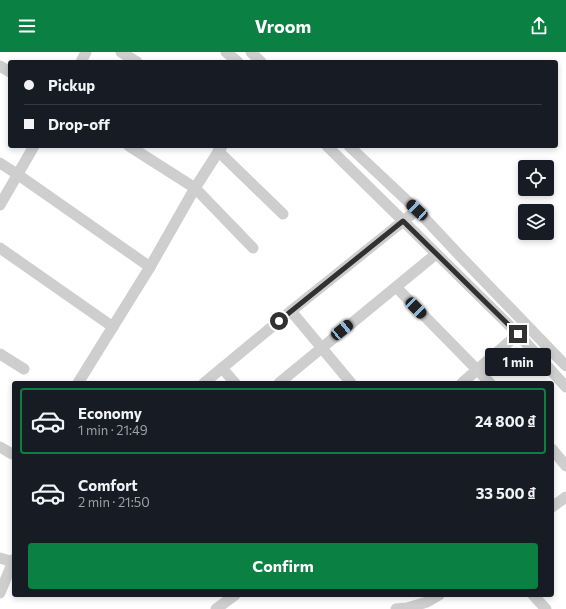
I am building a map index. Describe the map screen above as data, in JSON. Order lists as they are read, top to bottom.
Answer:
{
  "page": {
    "header": "Vroom",
    "banner": ["Pickup", "Drop-off"],
    "bubble": "1 min",
    "list": [
      {
        "name": "Economy",
        "note": "1 min · 21:49",
        "value": "24 800 ₫"
      },
      {
        "name": "Comfort",
        "note": "2 min · 21:50",
        "value": "33 500 ₫"
      }
    ],
    "buttons": "Confirm"
  }
}
